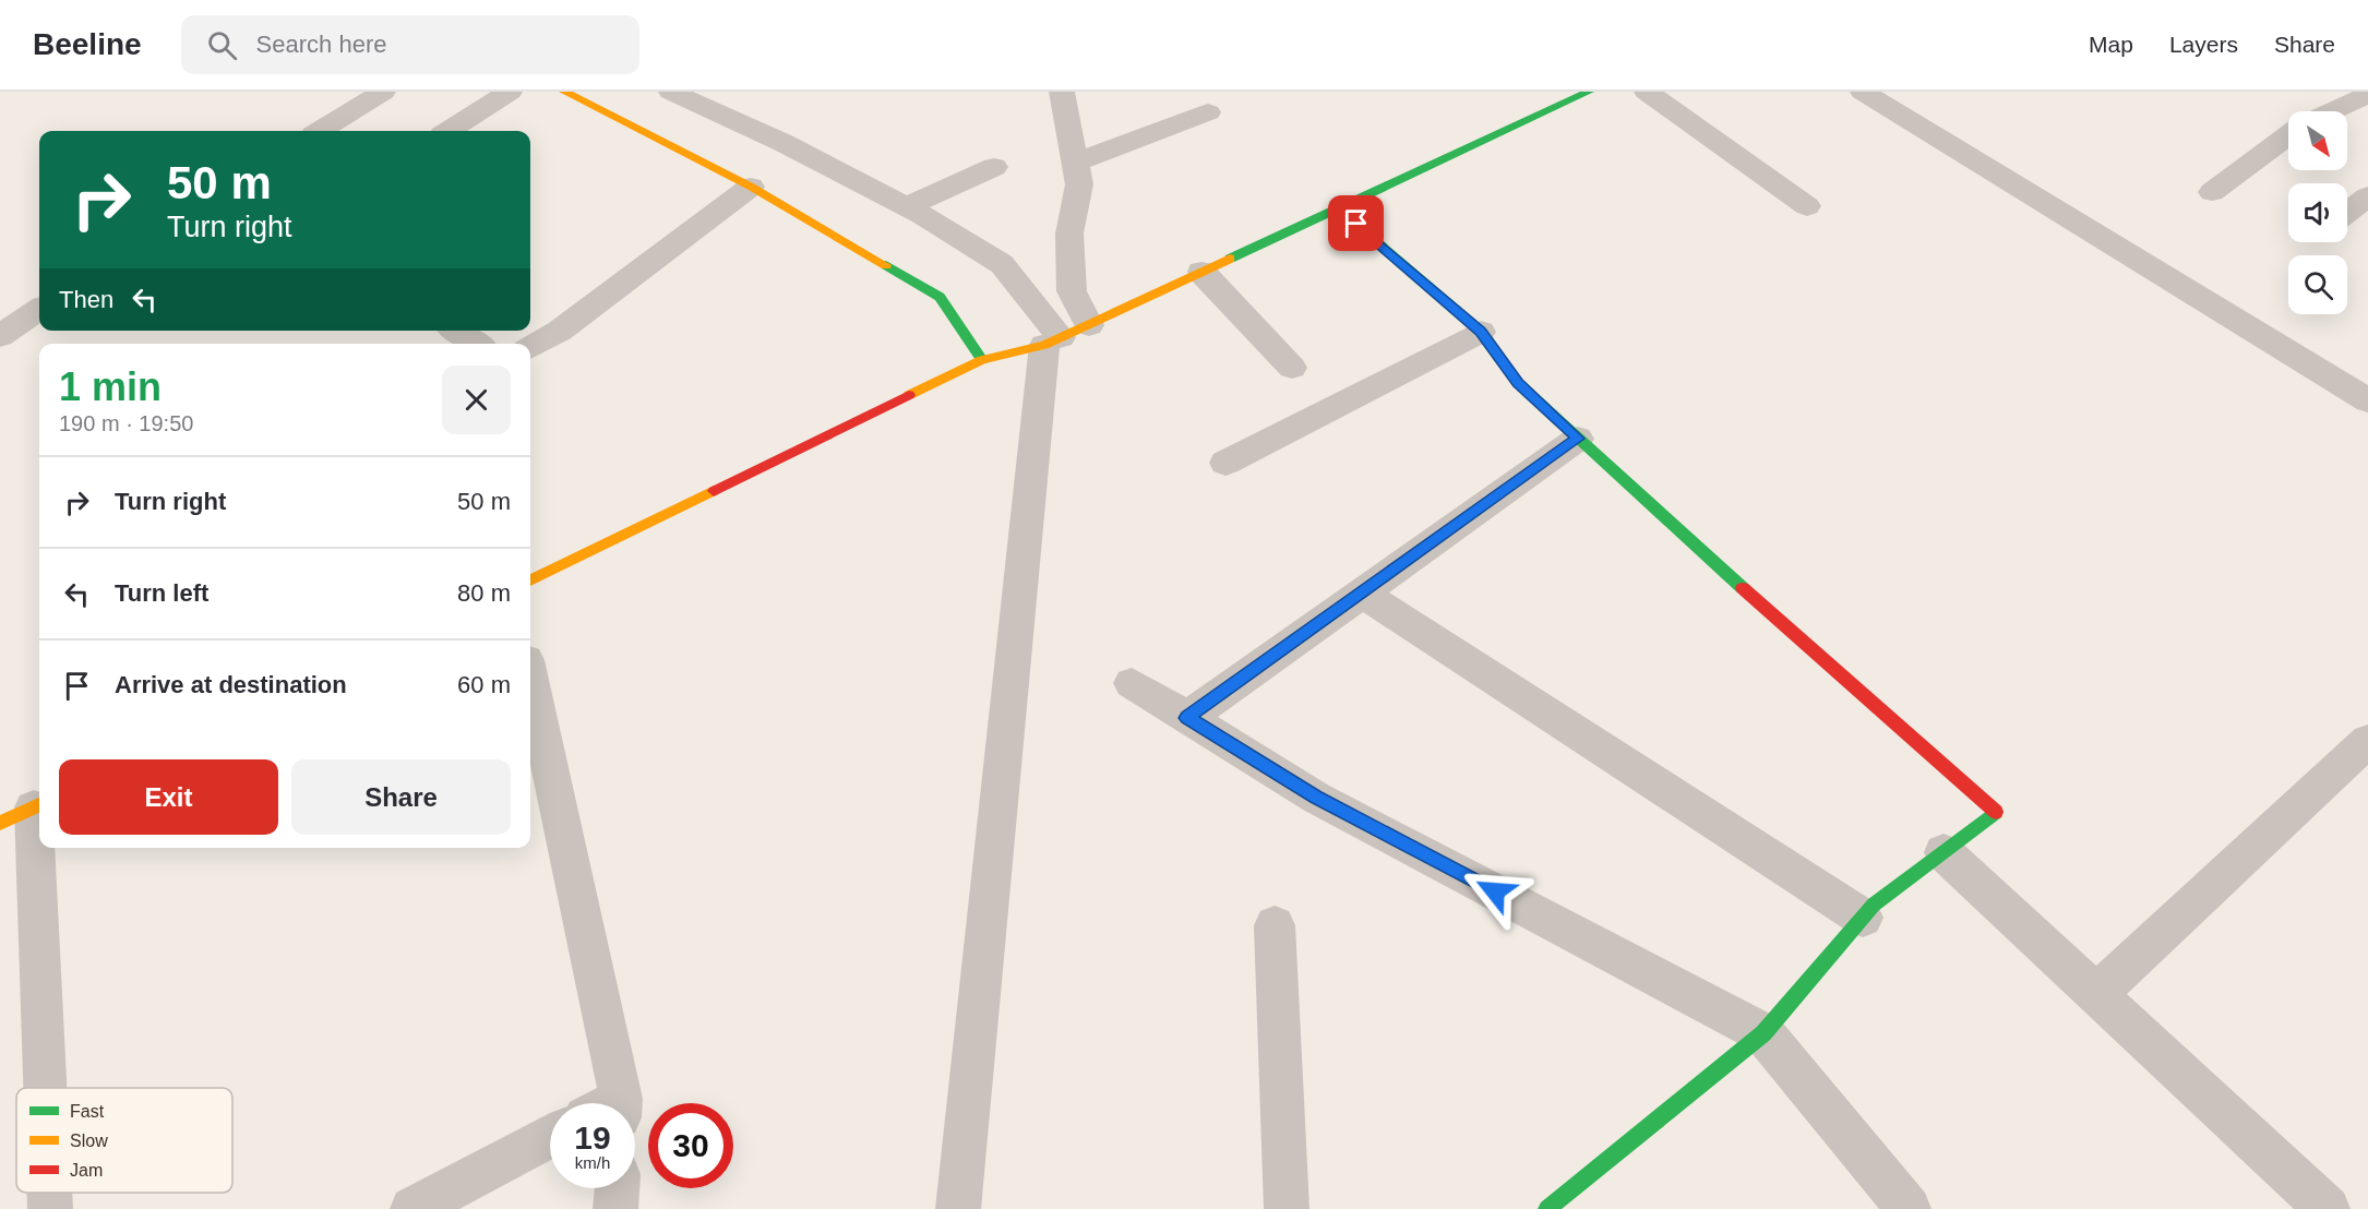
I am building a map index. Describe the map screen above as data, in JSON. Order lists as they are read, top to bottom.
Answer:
{
  "legend": ["Fast", "Slow", "Jam"],
  "north": "bottom right",
  "page": {
    "header": "Beeline",
    "search": "Search here",
    "nav": ["Map", "Layers", "Share"],
    "turn": ["50 m", "Turn right"],
    "then": "Then",
    "heading": ["1 min", "190 m · 19:50"],
    "list": [
      {
        "name": "Turn right",
        "value": "50 m"
      },
      {
        "name": "Turn left",
        "value": "80 m"
      },
      {
        "name": "Arrive at destination",
        "value": "60 m"
      }
    ],
    "buttons": ["Exit", "Share"],
    "speed": "19 km/h",
    "limit": "30"
  }
}
